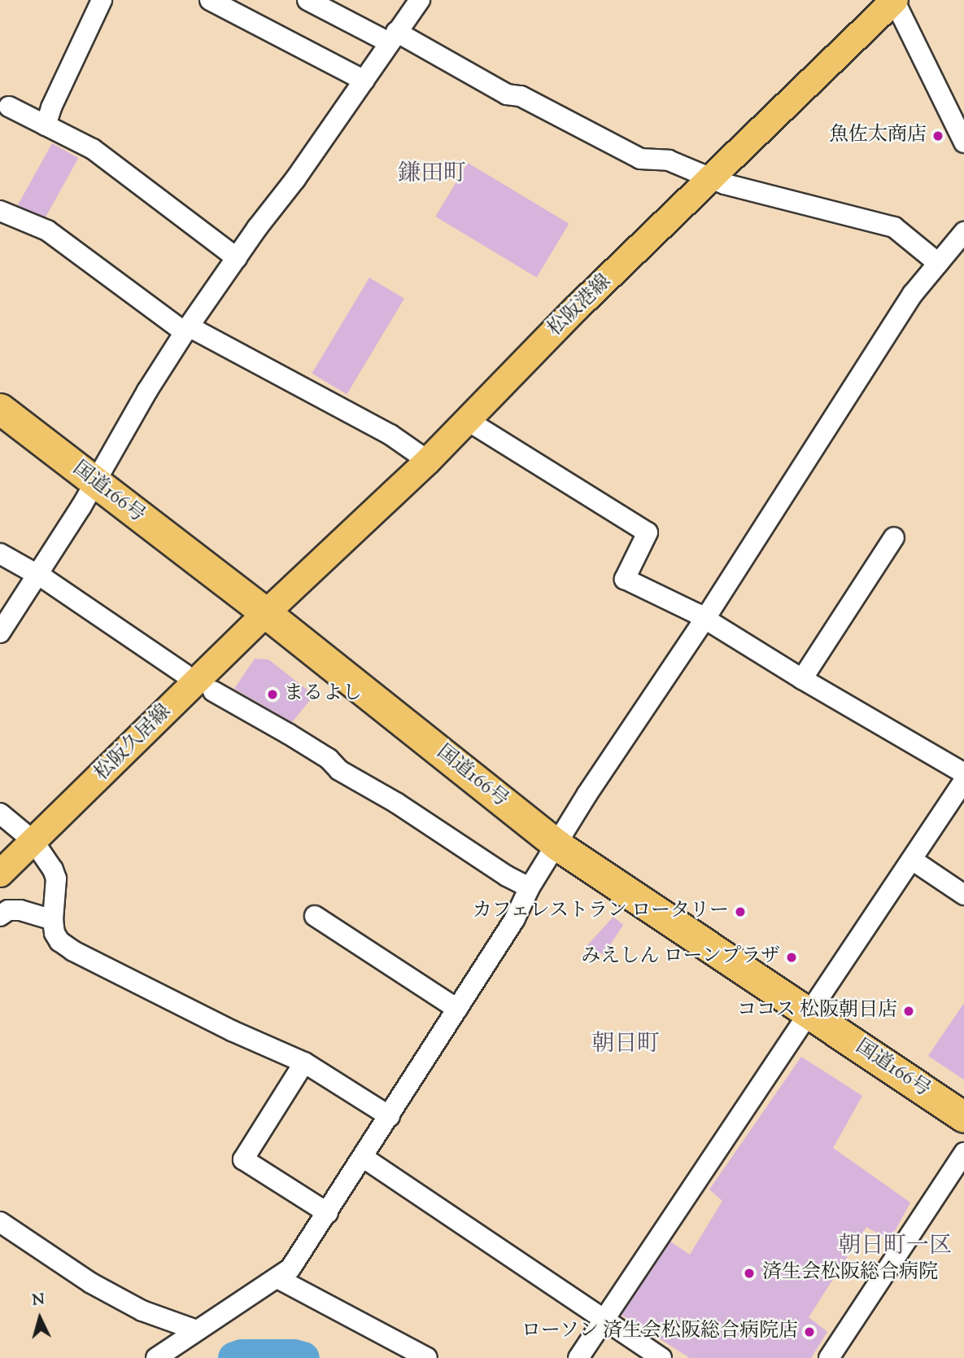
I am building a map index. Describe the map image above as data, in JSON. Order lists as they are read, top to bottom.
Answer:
{
  "streets": {
    "highway": ["国道166号"],
    "main road": ["松阪港線", "松阪久居線"]
  },
  "crossings": [
    ["松阪港線", "国道166号"],
    ["松阪港線", "松阪久居線"],
    ["国道166号", "松阪久居線"]
  ],
  "districts": ["鎌田町", "朝日町", "朝日町一区"],
  "places": [
    "魚佐太商店",
    "まるよし",
    "カフェレストラン ロータリー",
    "みえしん ローンプラザ",
    "ココス 松阪朝日店",
    "済生会松阪総合病院",
    "ローソン 済生会松阪総合病院店"
  ],
  "north": "top"
}
